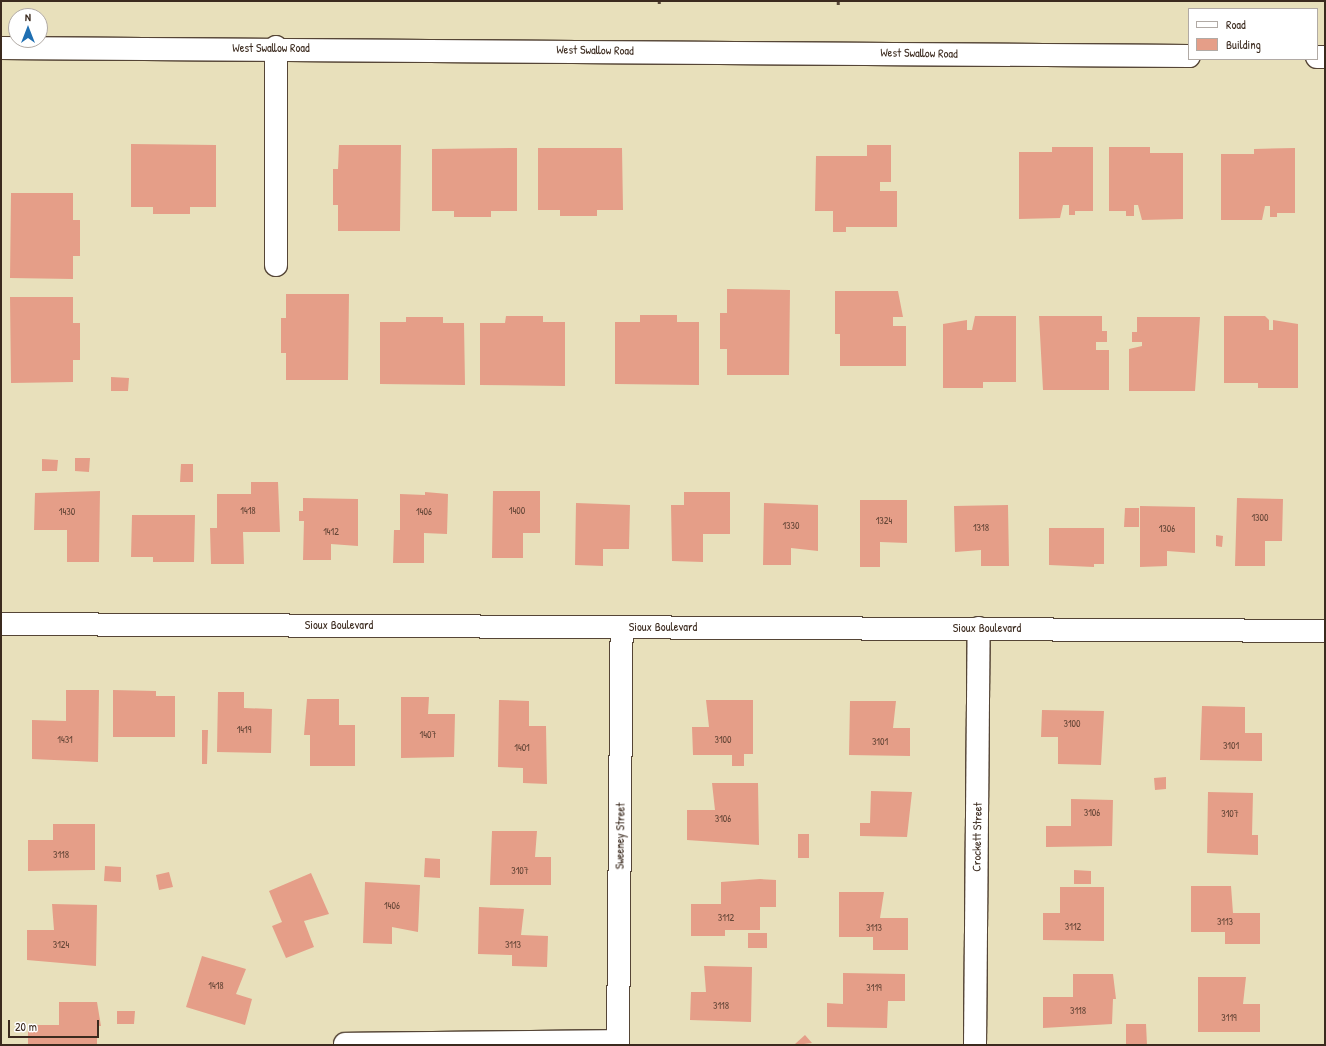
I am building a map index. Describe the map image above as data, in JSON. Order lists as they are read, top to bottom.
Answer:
{
  "streets": {
    "street": [
      "West Swallow Road",
      "Sioux Boulevard",
      "Sweeney Street",
      "Crockett Street"
    ]
  },
  "crossings": [
    ["Sioux Boulevard", "Sweeney Street"],
    ["Sioux Boulevard", "Crockett Street"]
  ],
  "house_numbers": [
    "1418",
    "1400",
    "1430",
    "1406",
    "1300",
    "1324",
    "1330",
    "1318",
    "1306",
    "1412",
    "3100",
    "1419",
    "1407",
    "1431",
    "3100",
    "3101",
    "3101",
    "1401",
    "3106",
    "3107",
    "3106",
    "3118",
    "3107",
    "1406",
    "3112",
    "3113",
    "3112",
    "3113",
    "3124",
    "3113",
    "1418",
    "3119",
    "3118",
    "3118",
    "3119"
  ],
  "legend": ["Road", "Building"],
  "scale_bar": "20 m",
  "north": "top"
}
